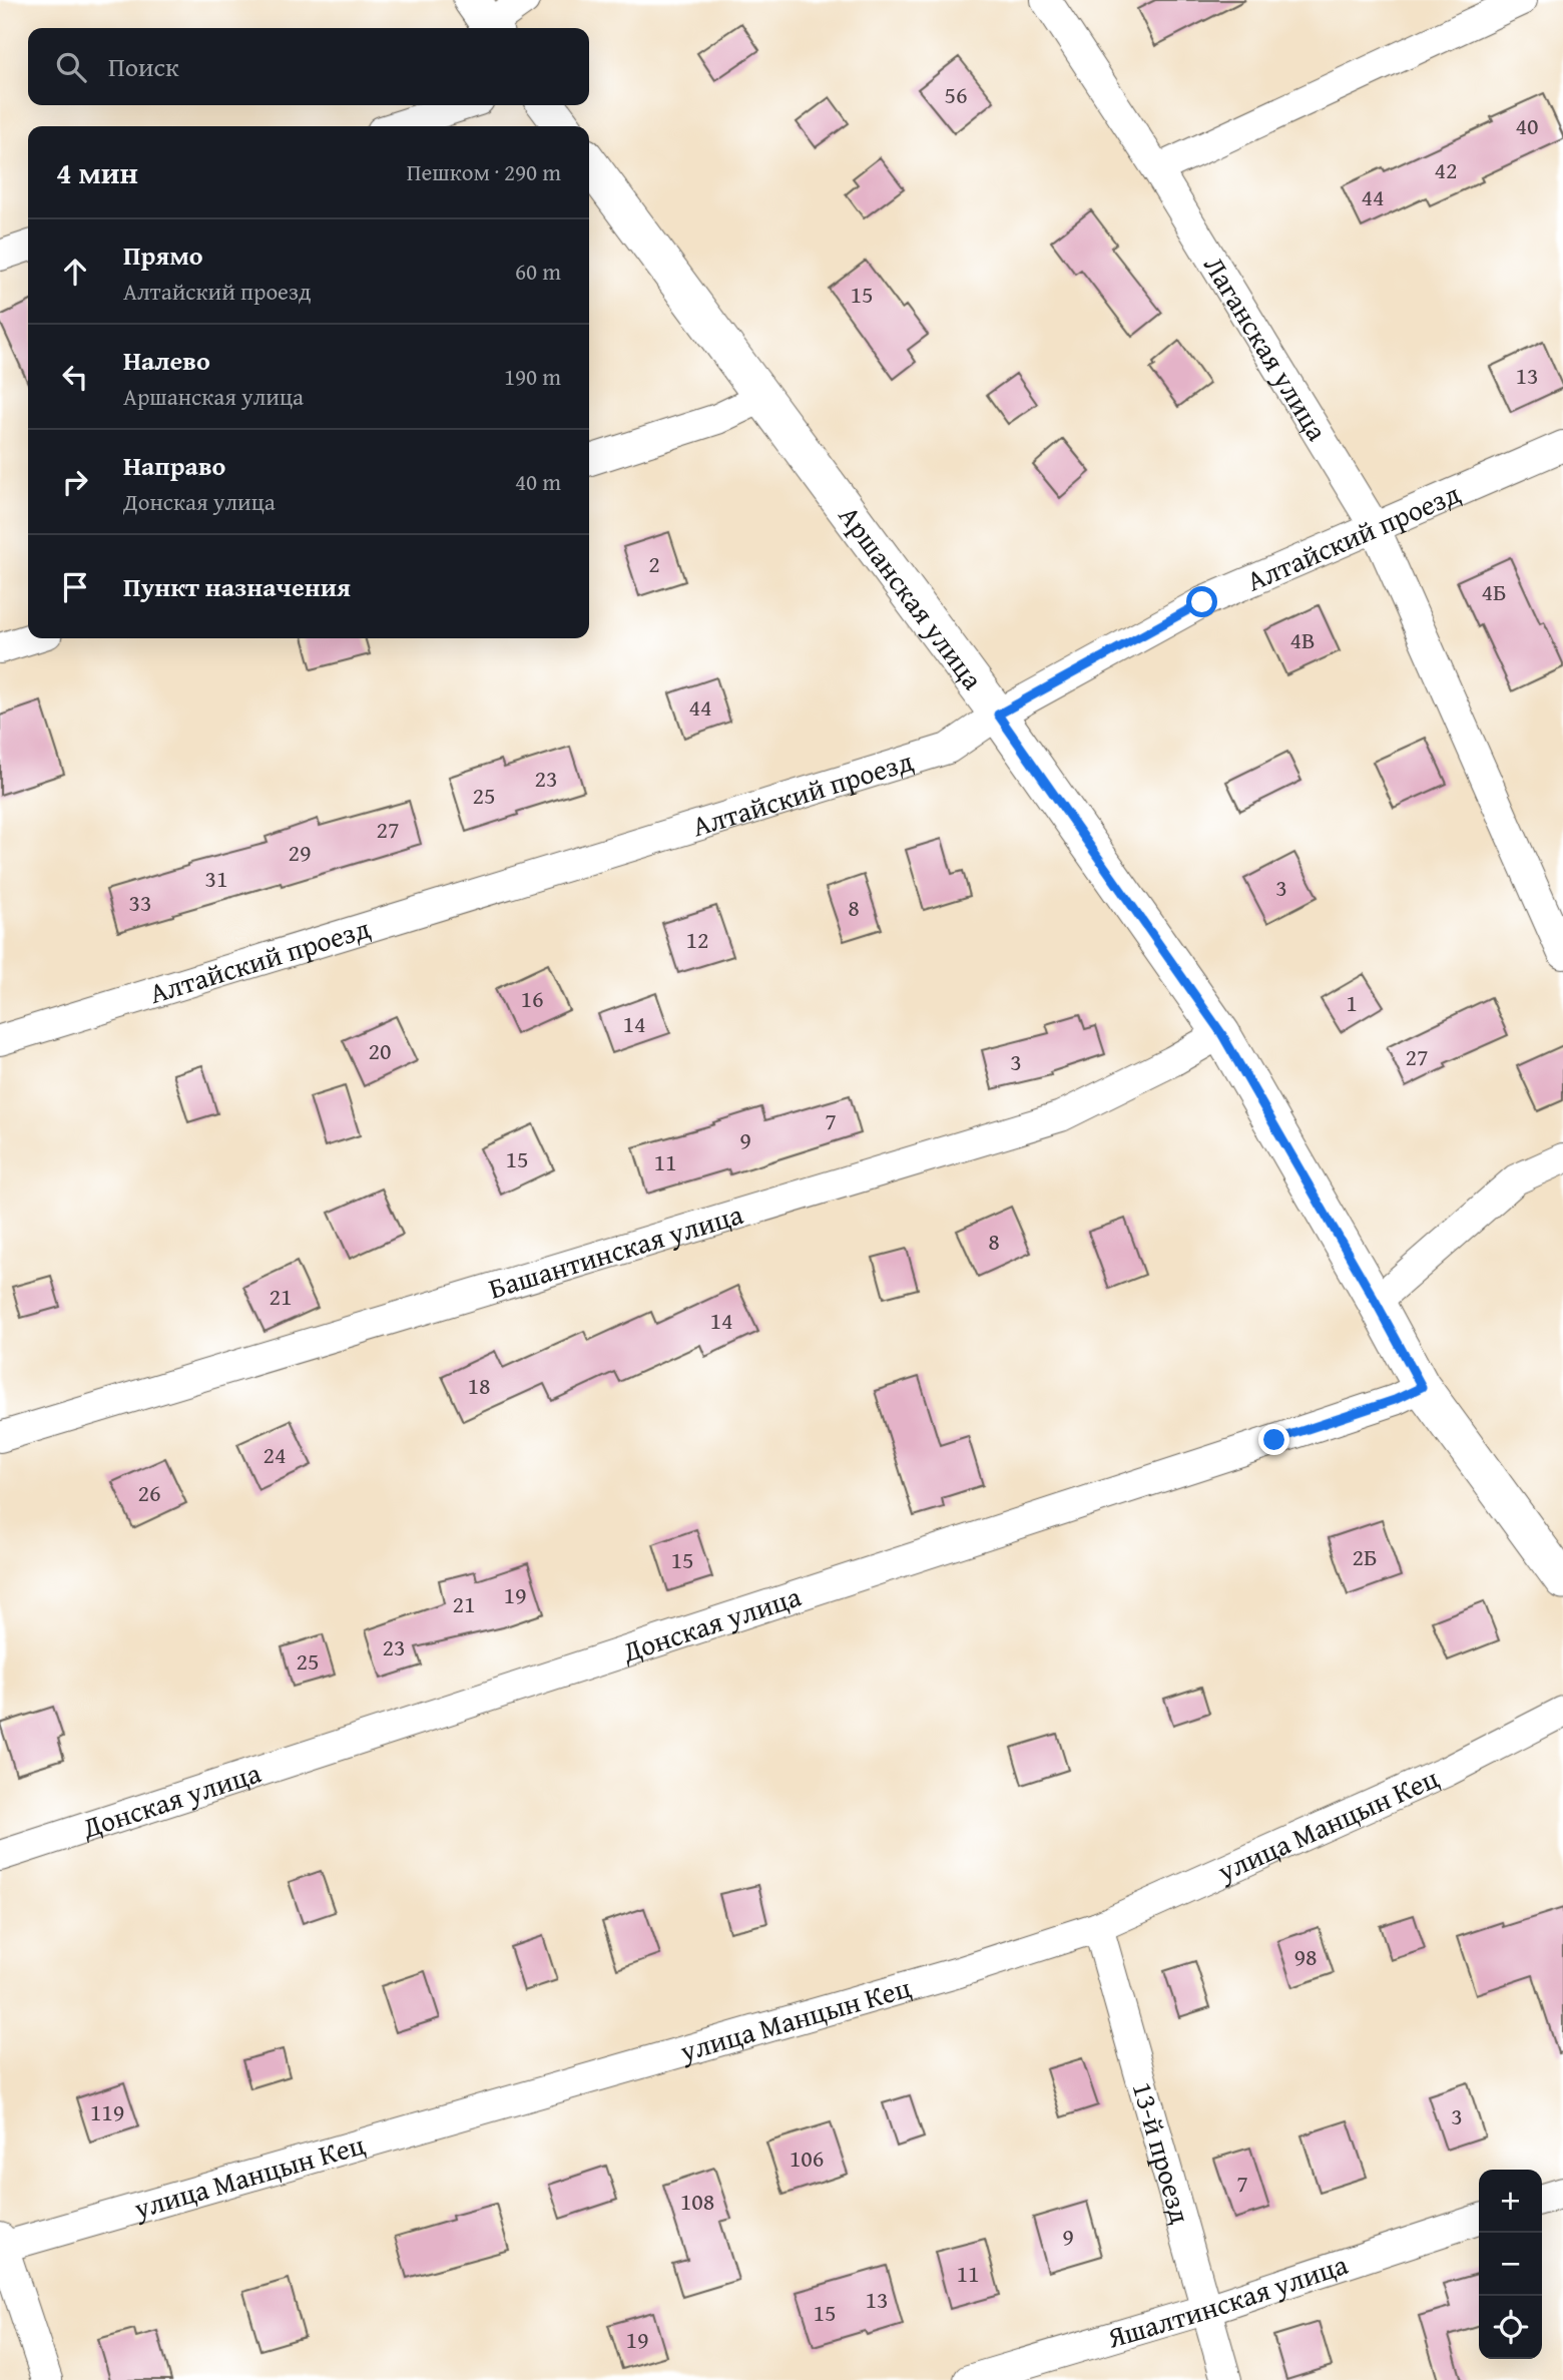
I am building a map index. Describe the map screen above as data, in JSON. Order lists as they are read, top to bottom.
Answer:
{
  "streets": {
    "street": [
      "Лаганская улица",
      "Алтайский проезд",
      "Аршанская улица",
      "Башантинская улица",
      "Донская улица",
      "улица Манцын Кец",
      "13-й проезд",
      "Яшалтинская улица"
    ]
  },
  "crossings": [
    ["Лаганская улица", "Алтайский проезд"],
    ["Алтайский проезд", "Аршанская улица"],
    ["Аршанская улица", "Башантинская улица"],
    ["Аршанская улица", "Донская улица"],
    ["улица Манцын Кец", "13-й проезд"],
    ["13-й проезд", "Яшалтинская улица"]
  ],
  "house_numbers": [
    "56",
    "40",
    "42",
    "44",
    "15",
    "13",
    "2",
    "4Б",
    "4В",
    "44",
    "23",
    "25",
    "27",
    "29",
    "31",
    "3",
    "33",
    "8",
    "12",
    "16",
    "1",
    "14",
    "20",
    "27",
    "3",
    "7",
    "9",
    "15",
    "11",
    "8",
    "21",
    "14",
    "18",
    "24",
    "26",
    "2Б",
    "15",
    "19",
    "21",
    "23",
    "25",
    "98",
    "119",
    "3",
    "106",
    "7",
    "108",
    "9",
    "11",
    "13",
    "15",
    "19"
  ],
  "page": {
    "search": "Поиск",
    "heading": ["4 мин", "Пешком · 290 m"],
    "list": [
      ["Прямо", "Алтайский проезд", "60 m"],
      ["Налево", "Аршанская улица", "190 m"],
      ["Направо", "Донская улица", "40 m"],
      "Пункт назначения"
    ],
    "map_buttons": ["+", "−"]
  }
}
